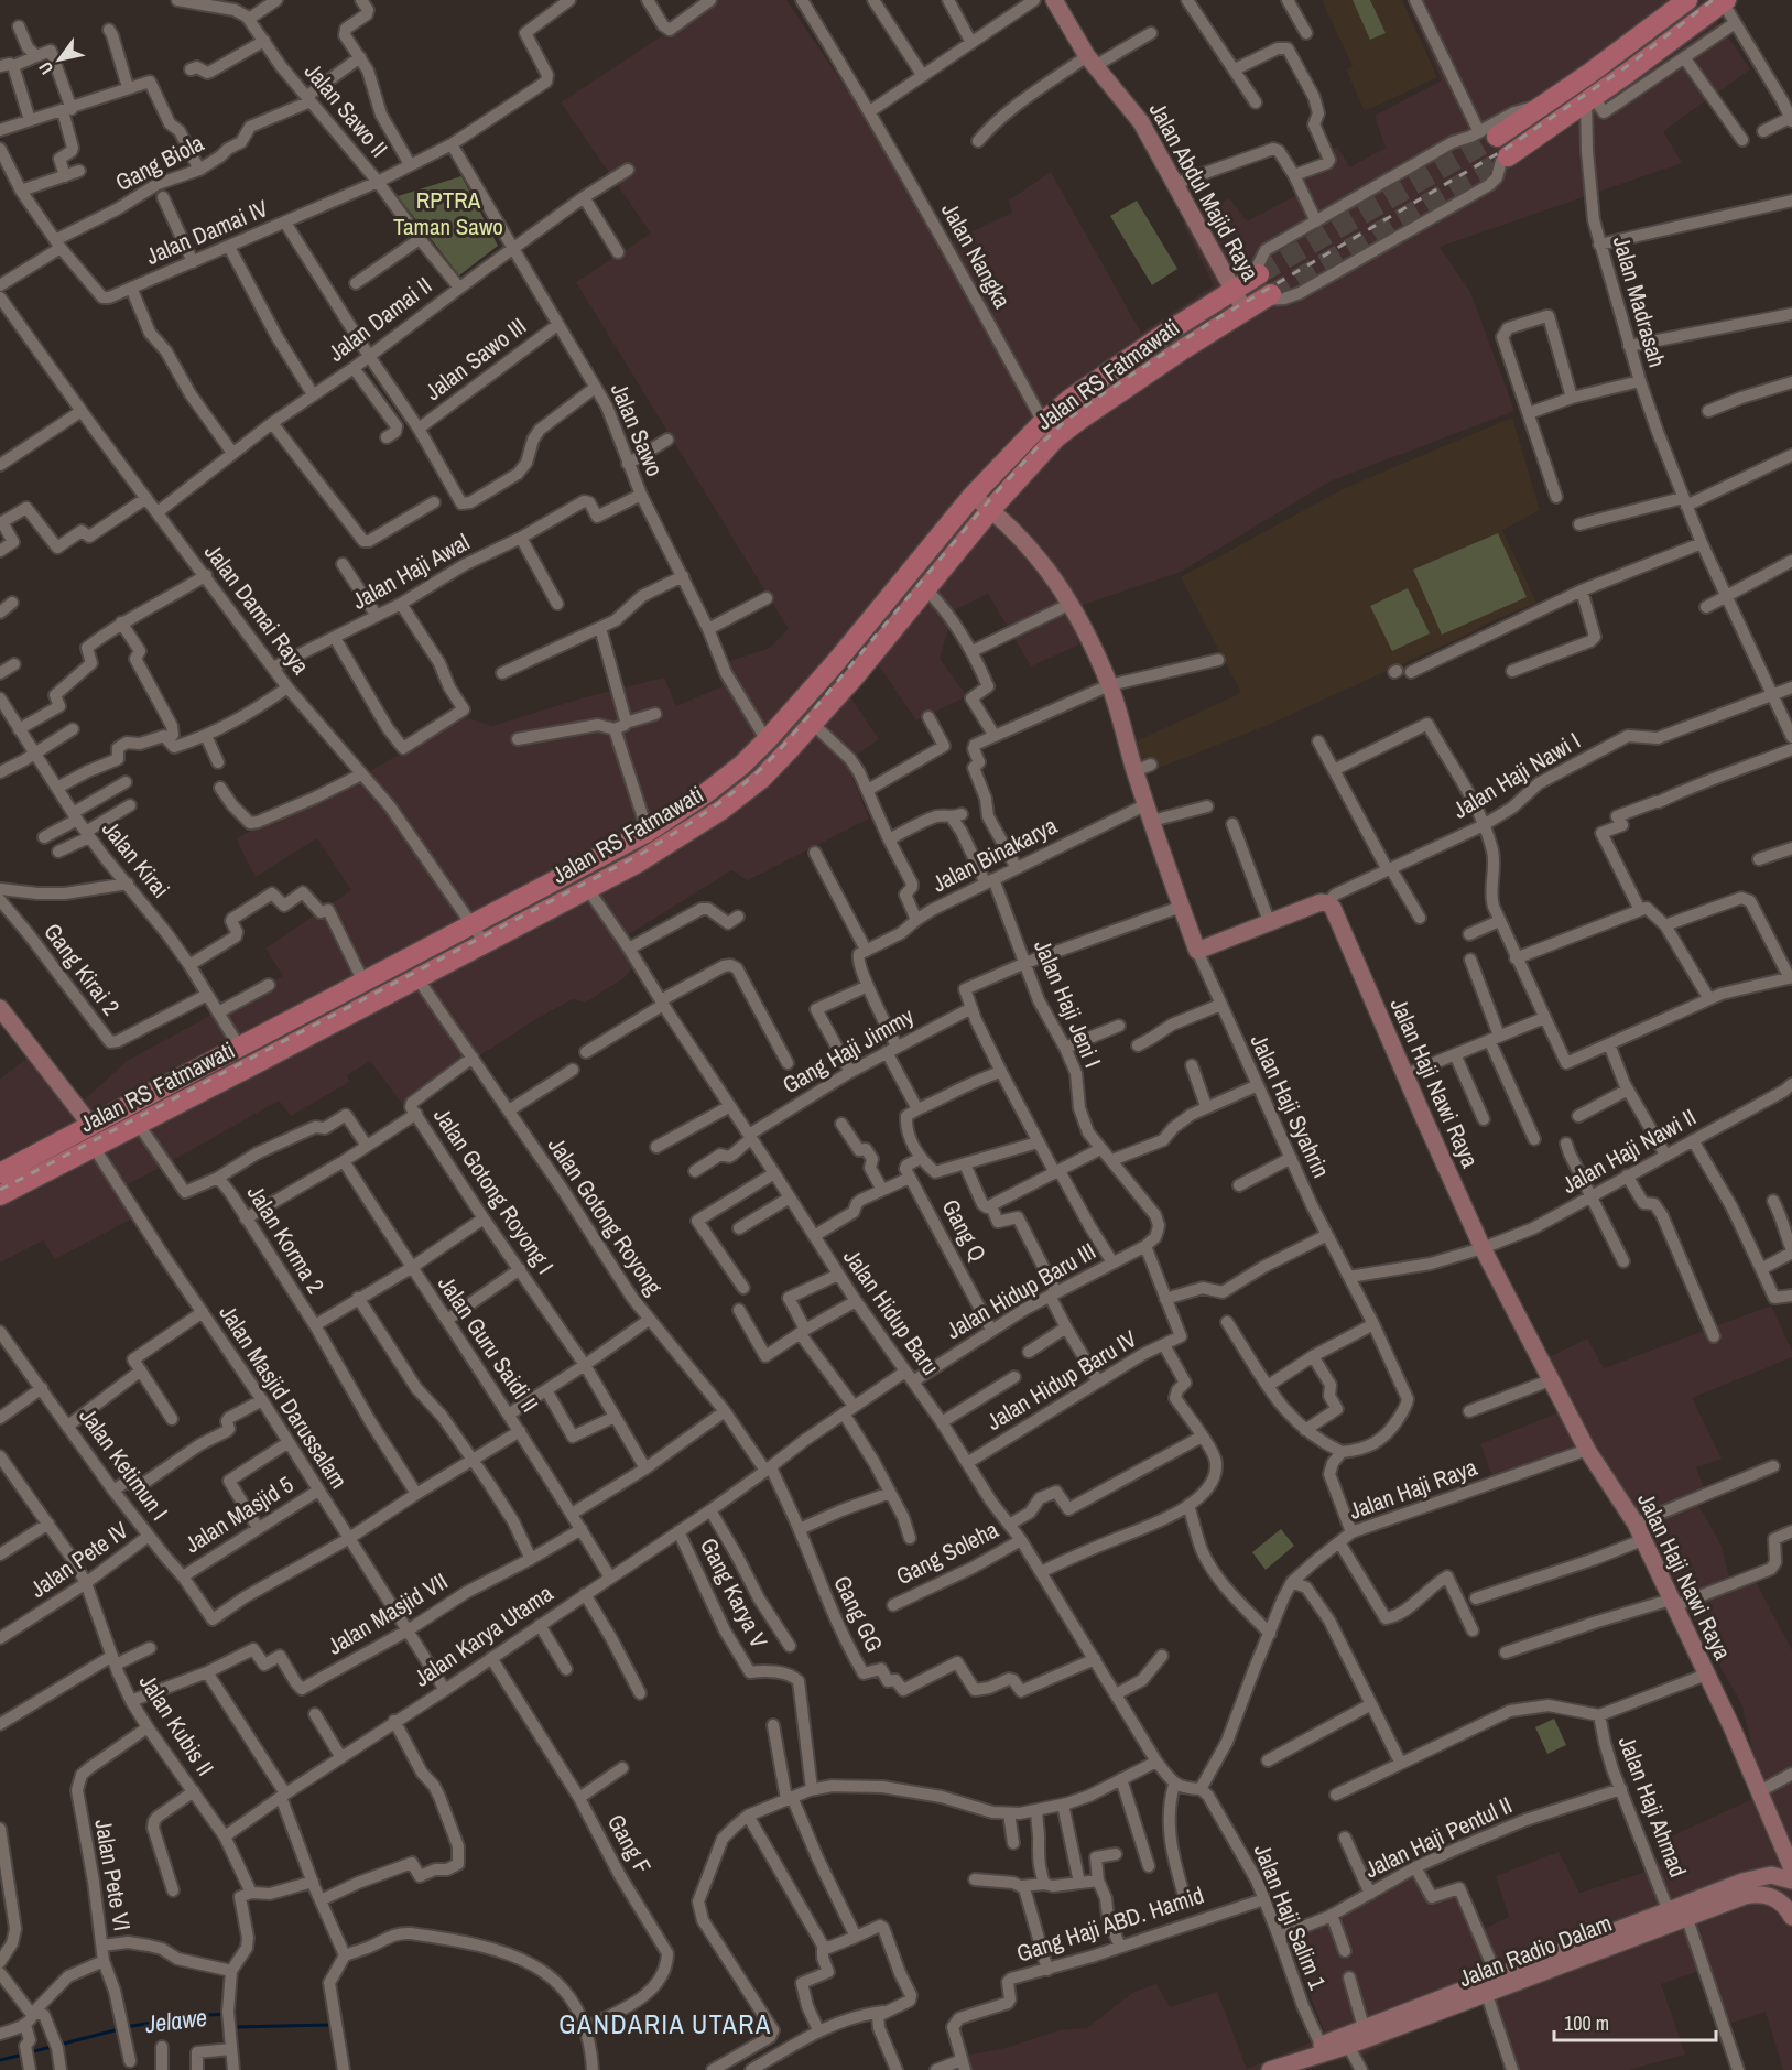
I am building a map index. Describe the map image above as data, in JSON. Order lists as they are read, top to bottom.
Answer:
{
  "streets": {
    "main road": ["Jalan RS Fatmawati"],
    "street": [
      "Jalan Sawo II",
      "Gang Biola",
      "Jalan Abdul Majid Raya",
      "Jalan Damai IV",
      "Jalan Nangka",
      "Jalan Madrasah",
      "Jalan Damai II",
      "Jalan Sawo III",
      "Jalan Sawo",
      "Jalan Haji Awal",
      "Jalan Damai Raya",
      "Jalan Haji Nawi I",
      "Jalan Binakarya",
      "Jalan Kirai",
      "Gang Kirai 2",
      "Jalan Haji Jeni I",
      "Gang Haji Jimmy",
      "Jalan Haji Nawi Raya",
      "Jalan Haji Syahrin",
      "Jalan Haji Nawi II",
      "Jalan Gotong Royong I",
      "Jalan Gotong Royong",
      "Gang Q",
      "Jalan Korma 2",
      "Jalan Hidup Baru III",
      "Jalan Hidup Baru",
      "Jalan Guru Saidi II",
      "Jalan Hidup Baru IV",
      "Jalan Masjid Darussalam",
      "Jalan Ketimun I",
      "Jalan Haji Raya",
      "Jalan Masjid 5",
      "Gang Soleha",
      "Jalan Pete IV",
      "Gang Karya V",
      "Jalan Masjid VII",
      "Gang GG",
      "Jalan Karya Utama",
      "Jalan Kubis II",
      "Jalan Haji Ahmad",
      "Jalan Haji Pentul II",
      "Gang F",
      "Jalan Pete VI",
      "Jalan Haji Salim 1",
      "Gang Haji ABD. Hamid",
      "Jalan Radio Dalam"
    ]
  },
  "crossings": [
    ["Jalan Sawo II", "Gang Biola"],
    ["Jalan Sawo II", "Jalan Damai IV"],
    ["Jalan Sawo II", "Jalan Damai II"],
    ["Gang Biola", "Jalan Damai IV"],
    ["Jalan Abdul Majid Raya", "Jalan RS Fatmawati"],
    ["Jalan Damai IV", "Jalan Sawo III"],
    ["Jalan Damai IV", "Jalan Sawo"],
    ["Jalan Nangka", "Jalan RS Fatmawati"],
    ["Jalan Madrasah", "Jalan RS Fatmawati"],
    ["Jalan Madrasah", "Jalan Haji Nawi I"],
    ["Jalan Damai II", "Jalan Sawo III"],
    ["Jalan Damai II", "Jalan Sawo"],
    ["Jalan Damai II", "Jalan Damai Raya"],
    ["Jalan Sawo III", "Jalan Sawo"],
    ["Jalan RS Fatmawati", "Jalan Sawo"],
    ["Jalan RS Fatmawati", "Jalan Damai Raya"],
    ["Jalan RS Fatmawati", "Jalan Kirai"],
    ["Jalan RS Fatmawati", "Jalan Gotong Royong"],
    ["Jalan RS Fatmawati", "Jalan Korma 2"],
    ["Jalan RS Fatmawati", "Jalan Hidup Baru"],
    ["Jalan RS Fatmawati", "Jalan Masjid Darussalam"],
    ["Jalan Sawo", "Jalan Haji Awal"],
    ["Jalan Haji Awal", "Jalan Damai Raya"],
    ["Jalan Haji Nawi I", "Jalan Haji Nawi Raya"],
    ["Jalan Binakarya", "Jalan Haji Jeni I"],
    ["Jalan Kirai", "Gang Kirai 2"],
    ["Jalan Haji Jeni I", "Jalan Hidup Baru III"],
    ["Jalan Haji Jeni I", "Jalan Hidup Baru IV"],
    ["Gang Haji Jimmy", "Jalan Hidup Baru"],
    ["Jalan Haji Nawi Raya", "Jalan Haji Nawi II"],
    ["Jalan Haji Nawi Raya", "Jalan Haji Raya"],
    ["Jalan Gotong Royong I", "Jalan Gotong Royong"],
    ["Jalan Gotong Royong I", "Jalan Guru Saidi II"],
    ["Jalan Gotong Royong", "Gang GG"],
    ["Jalan Gotong Royong", "Jalan Karya Utama"],
    ["Gang Q", "Jalan Hidup Baru III"],
    ["Jalan Korma 2", "Jalan Guru Saidi II"],
    ["Jalan Hidup Baru III", "Jalan Hidup Baru"],
    ["Jalan Hidup Baru III", "Jalan Karya Utama"],
    ["Jalan Hidup Baru", "Jalan Hidup Baru IV"],
    ["Jalan Hidup Baru", "Gang Soleha"],
    ["Jalan Hidup Baru", "Gang GG"],
    ["Jalan Guru Saidi II", "Jalan Masjid Darussalam"],
    ["Jalan Guru Saidi II", "Jalan Ketimun I"],
    ["Jalan Masjid Darussalam", "Jalan Masjid 5"],
    ["Jalan Masjid Darussalam", "Jalan Masjid VII"],
    ["Jalan Masjid Darussalam", "Jalan Karya Utama"],
    ["Jalan Ketimun I", "Jalan Masjid 5"],
    ["Jalan Ketimun I", "Jalan Pete IV"],
    ["Jalan Haji Raya", "Jalan Haji Salim 1"],
    ["Jalan Pete IV", "Jalan Kubis II"],
    ["Gang Karya V", "Jalan Karya Utama"],
    ["Jalan Karya Utama", "Jalan Kubis II"],
    ["Jalan Karya Utama", "Gang F"],
    ["Jalan Kubis II", "Jalan Pete VI"],
    ["Jalan Haji Ahmad", "Jalan Haji Pentul II"],
    ["Jalan Haji Ahmad", "Jalan Radio Dalam"],
    ["Jalan Haji Pentul II", "Jalan Haji Salim 1"],
    ["Jalan Haji Salim 1", "Gang Haji ABD. Hamid"],
    ["Jalan Haji Salim 1", "Jalan Radio Dalam"]
  ],
  "districts": ["GANDARIA UTARA"],
  "water": ["Jelawe"],
  "parks": ["RPTRA Taman Sawo"],
  "scale_bar": "100 m",
  "north": "bottom left"
}
